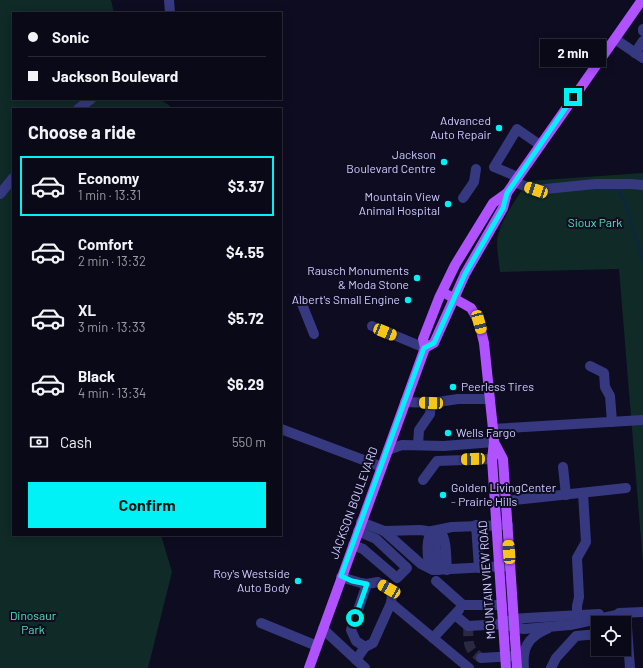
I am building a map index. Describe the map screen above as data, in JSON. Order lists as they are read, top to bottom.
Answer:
{
  "streets": {
    "main road": ["JACKSON BOULEVARD", "MOUNTAIN VIEW ROAD"]
  },
  "crossings": [
    ["JACKSON BOULEVARD", "MOUNTAIN VIEW ROAD"]
  ],
  "parks": ["Sioux Park", "Dinosaur Park"],
  "places": [
    "Advanced Auto Repair",
    "Jackson Boulevard Centre",
    "Mountain View Animal Hospital",
    "Rausch Monuments & Moda Stone",
    "Albert's Small Engine",
    "Peerless Tires",
    "Wells Fargo",
    "Golden LivingCenter - Prairie Hills",
    "Roy's Westside Auto Body"
  ],
  "page": {
    "banner": ["Sonic", "Jackson Boulevard"],
    "bubble": "2 min",
    "heading": "Choose a ride",
    "list": [
      {
        "name": "Economy",
        "note": "1 min · 13:31",
        "value": "$3.37"
      },
      {
        "name": "Comfort",
        "note": "2 min · 13:32",
        "value": "$4.55"
      },
      {
        "name": "XL",
        "note": "3 min · 13:33",
        "value": "$5.72"
      },
      {
        "name": "Black",
        "note": "4 min · 13:34",
        "value": "$6.29"
      }
    ],
    "pay": ["Cash", "550 m"],
    "buttons": "Confirm"
  }
}
